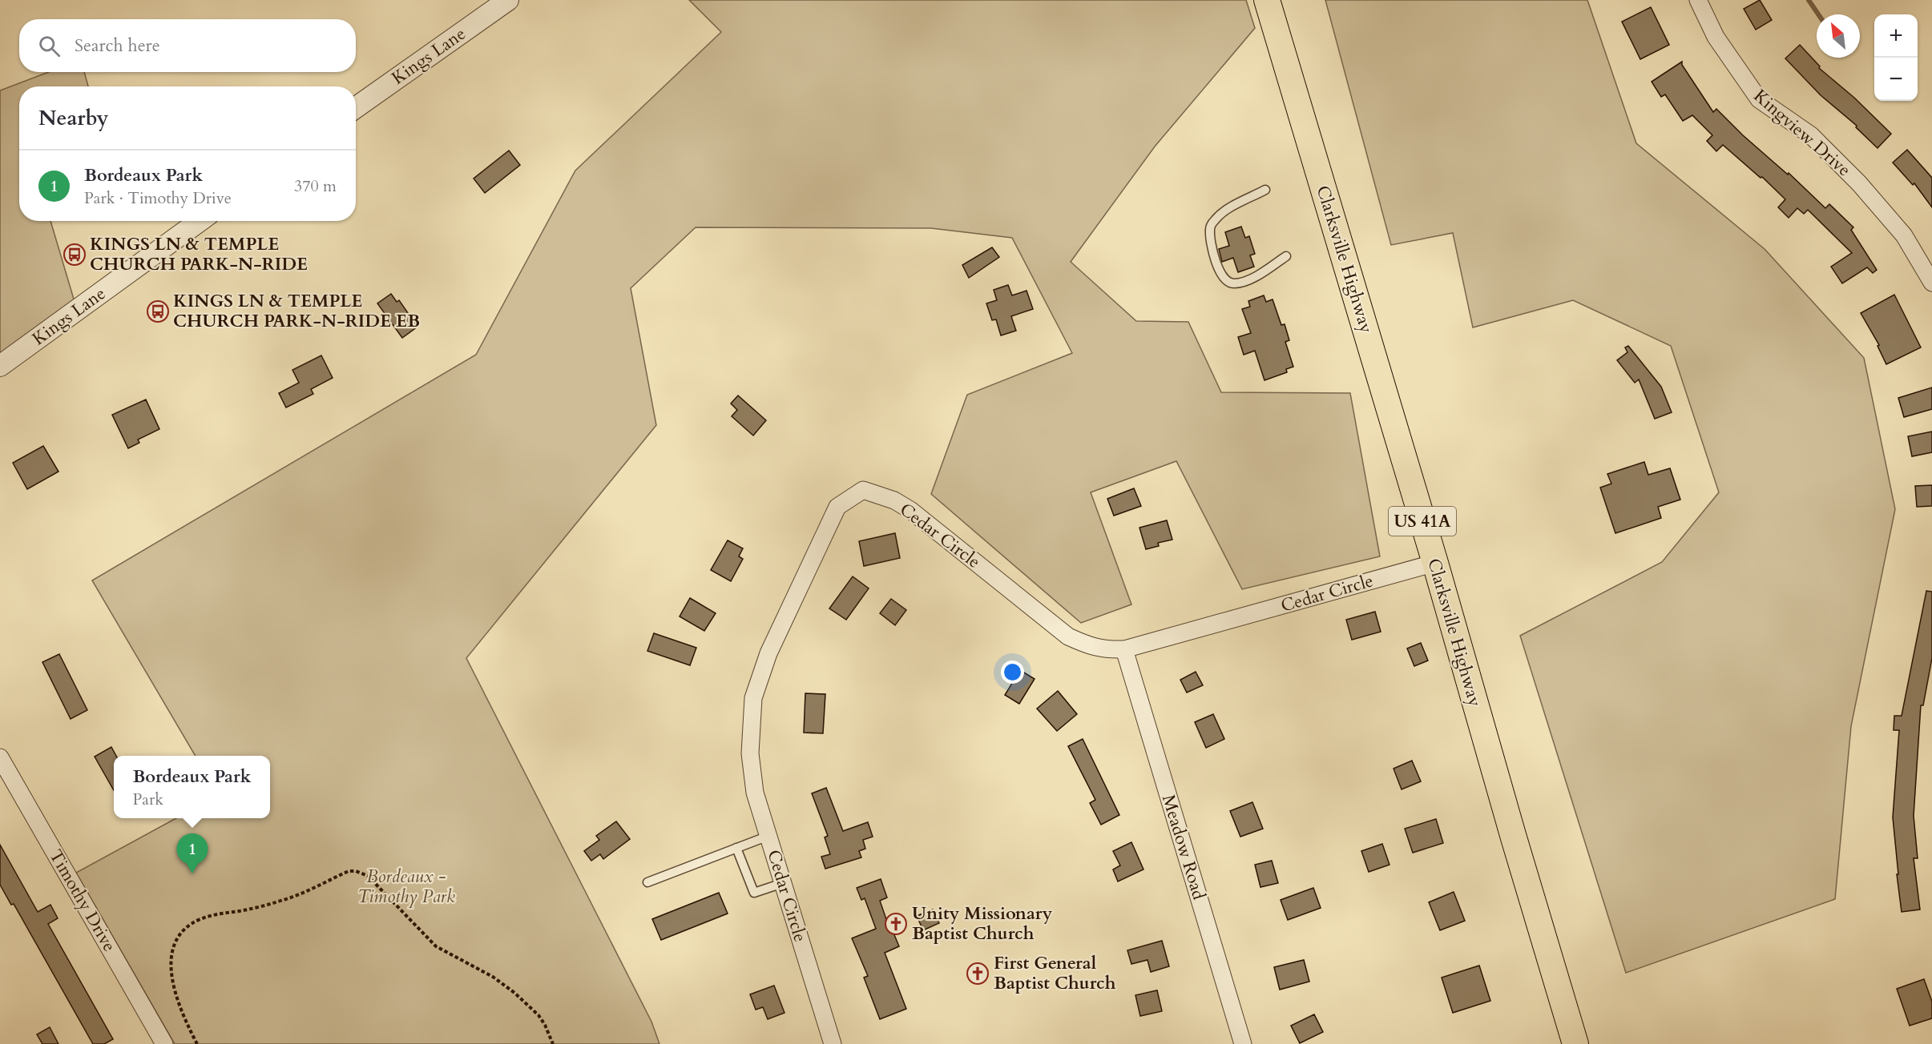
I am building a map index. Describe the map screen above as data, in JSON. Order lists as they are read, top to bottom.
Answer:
{
  "streets": {
    "main road": ["Clarksville Highway", "US 41A"],
    "street": [
      "Kings Lane",
      "Kingview Drive",
      "Cedar Circle",
      "Meadow Road",
      "Timothy Drive"
    ]
  },
  "crossings": [
    ["Clarksville Highway", "Cedar Circle"],
    ["Cedar Circle", "Meadow Road"]
  ],
  "parks": ["Bordeaux - Timothy Park"],
  "places": {
    "bus stop": ["KINGS LN & TEMPLE CHURCH PARK-N-RIDE", "KINGS LN & TEMPLE CHURCH PARK-N-RIDE EB"],
    "church": ["Unity Missionary Baptist Church", "First General Baptist Church"]
  },
  "north": "top left",
  "page": {
    "map_buttons": ["+", "−"],
    "search": "Search here",
    "heading": "Nearby",
    "list": [
      {
        "mark": "1",
        "name": "Bordeaux Park",
        "note": "Park · Timothy Drive",
        "value": "370 m"
      }
    ],
    "popup": ["Bordeaux Park", "Park"],
    "pins": "1"
  }
}
